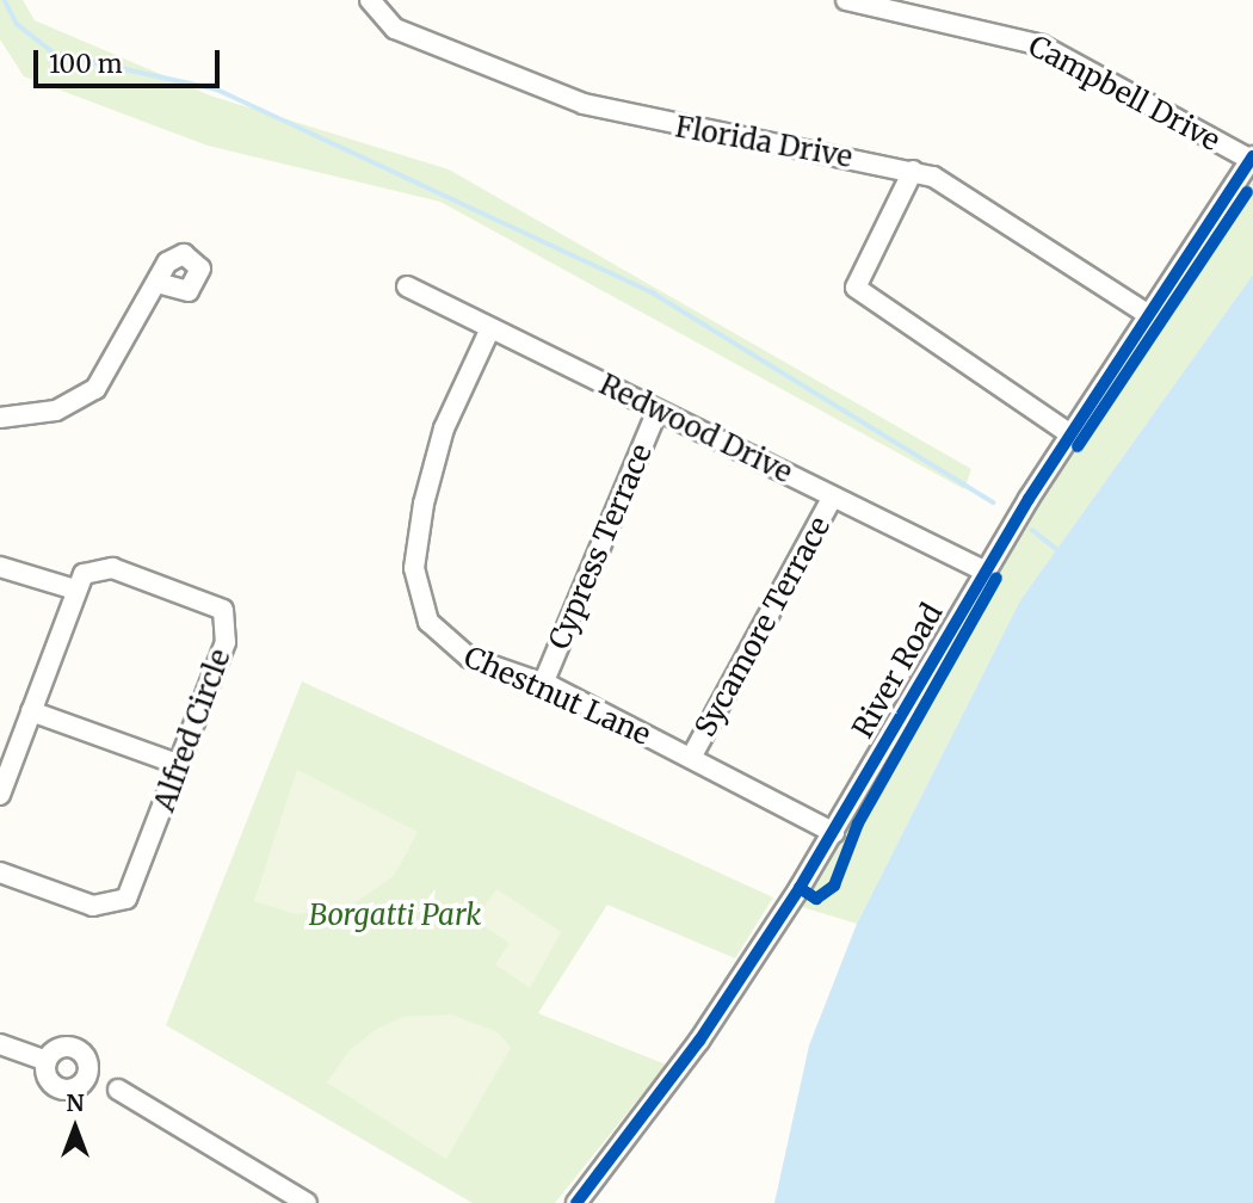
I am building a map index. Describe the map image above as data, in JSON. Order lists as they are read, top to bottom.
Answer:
{
  "streets": {
    "street": [
      "Campbell Drive",
      "Florida Drive",
      "Redwood Drive",
      "Cypress Terrace",
      "Sycamore Terrace",
      "River Road",
      "Chestnut Lane",
      "Alfred Circle"
    ]
  },
  "crossings": [
    ["Campbell Drive", "River Road"],
    ["Florida Drive", "River Road"],
    ["Redwood Drive", "Cypress Terrace"],
    ["Redwood Drive", "Sycamore Terrace"],
    ["Redwood Drive", "River Road"],
    ["Redwood Drive", "Chestnut Lane"],
    ["Cypress Terrace", "Chestnut Lane"],
    ["Sycamore Terrace", "Chestnut Lane"],
    ["River Road", "Chestnut Lane"]
  ],
  "parks": ["Borgatti Park"],
  "scale_bar": "100 m",
  "north": "top"
}
